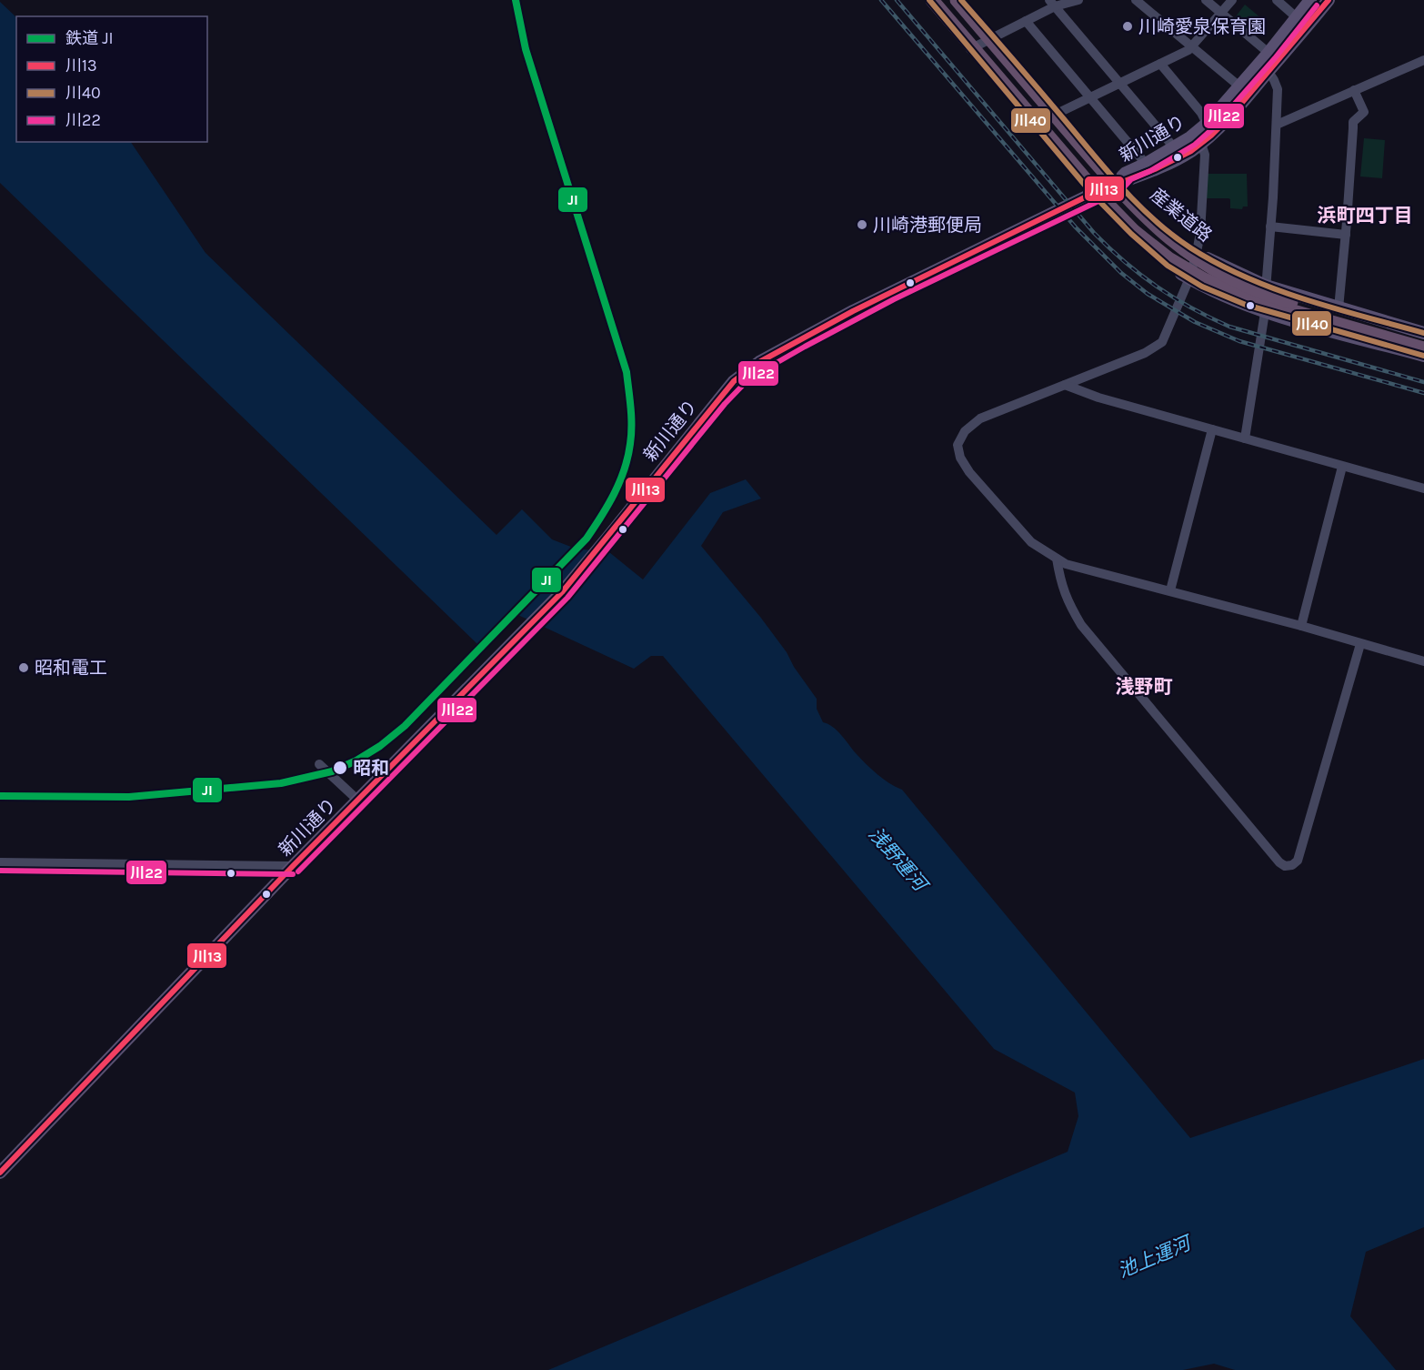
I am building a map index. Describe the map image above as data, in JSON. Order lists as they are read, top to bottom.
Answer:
{
  "streets": {
    "main road": ["新川通り", "産業道路"]
  },
  "crossings": [
    ["新川通り", "産業道路"]
  ],
  "districts": ["浜町四丁目", "浅野町"],
  "water": ["浅野運河", "池上運河"],
  "places": [
    "川崎愛泉保育園",
    "川崎港郵便局",
    "昭和電工",
    "昭和"
  ],
  "lines": [
    "rail line JI",
    "transit line 川13",
    "transit line 川40",
    "transit line 川22"
  ],
  "legend": [
    "鉄道 JI",
    "川13",
    "川40",
    "川22"
  ]
}
